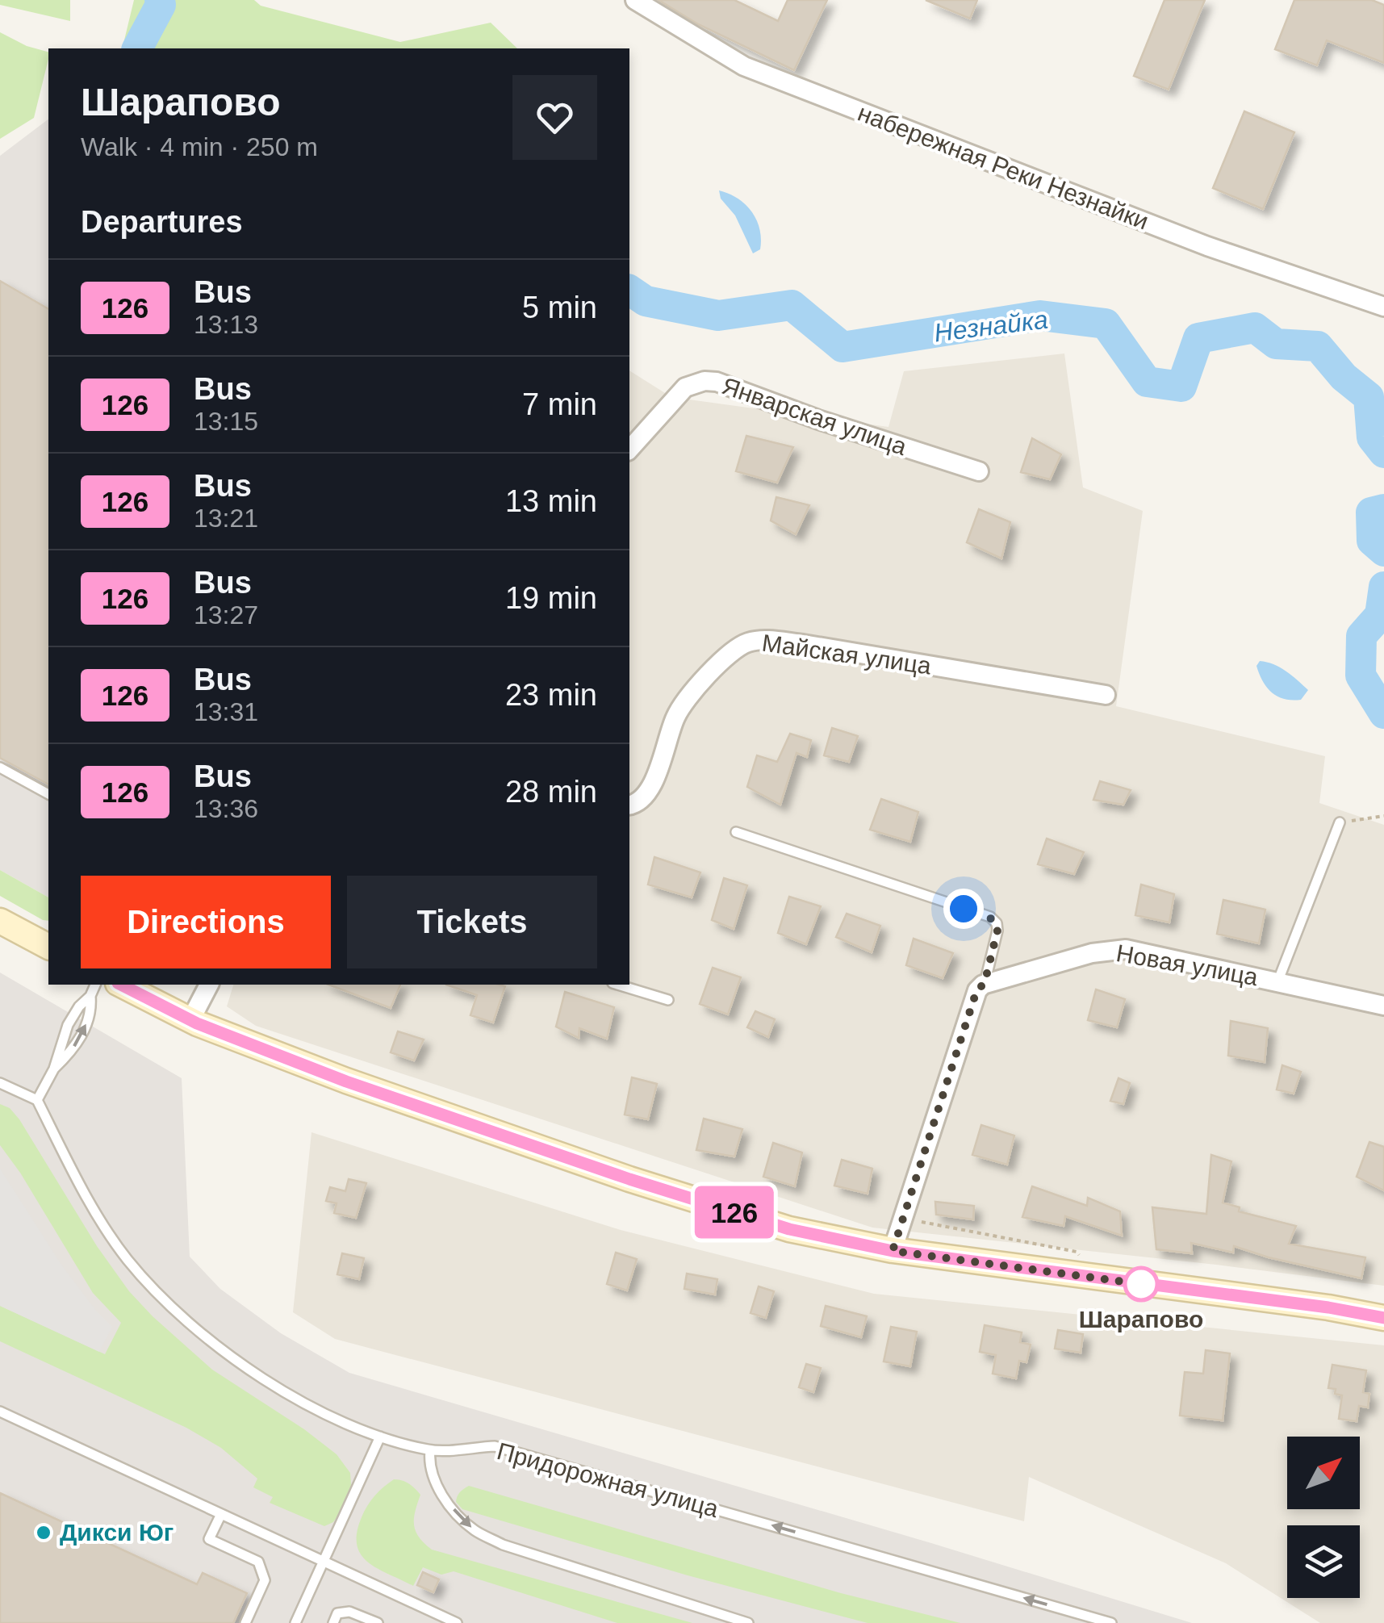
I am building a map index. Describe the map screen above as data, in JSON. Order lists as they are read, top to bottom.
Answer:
{
  "streets": {
    "street": [
      "набережная Реки Незнайки",
      "Январская улица",
      "Майская улица",
      "Новая улица"
    ],
    "lane": ["Придорожная улица"]
  },
  "one_way": ["Придорожная улица"],
  "water": ["Незнайка"],
  "places": ["Шарапово", "Дикси Юг"],
  "lines": ["bus line 126"],
  "north": "top right",
  "page": {
    "on_map": "126",
    "heading": [
      ["Шарапово", "Walk · 4 min · 250 m"],
      "Departures"
    ],
    "list": [
      {
        "mark": "126",
        "name": "Bus",
        "note": "13:13",
        "value": "5 min"
      },
      {
        "mark": "126",
        "name": "Bus",
        "note": "13:15",
        "value": "7 min"
      },
      {
        "mark": "126",
        "name": "Bus",
        "note": "13:21",
        "value": "13 min"
      },
      {
        "mark": "126",
        "name": "Bus",
        "note": "13:27",
        "value": "19 min"
      },
      {
        "mark": "126",
        "name": "Bus",
        "note": "13:31",
        "value": "23 min"
      },
      {
        "mark": "126",
        "name": "Bus",
        "note": "13:36",
        "value": "28 min"
      }
    ],
    "buttons": ["Directions", "Tickets"]
  }
}
